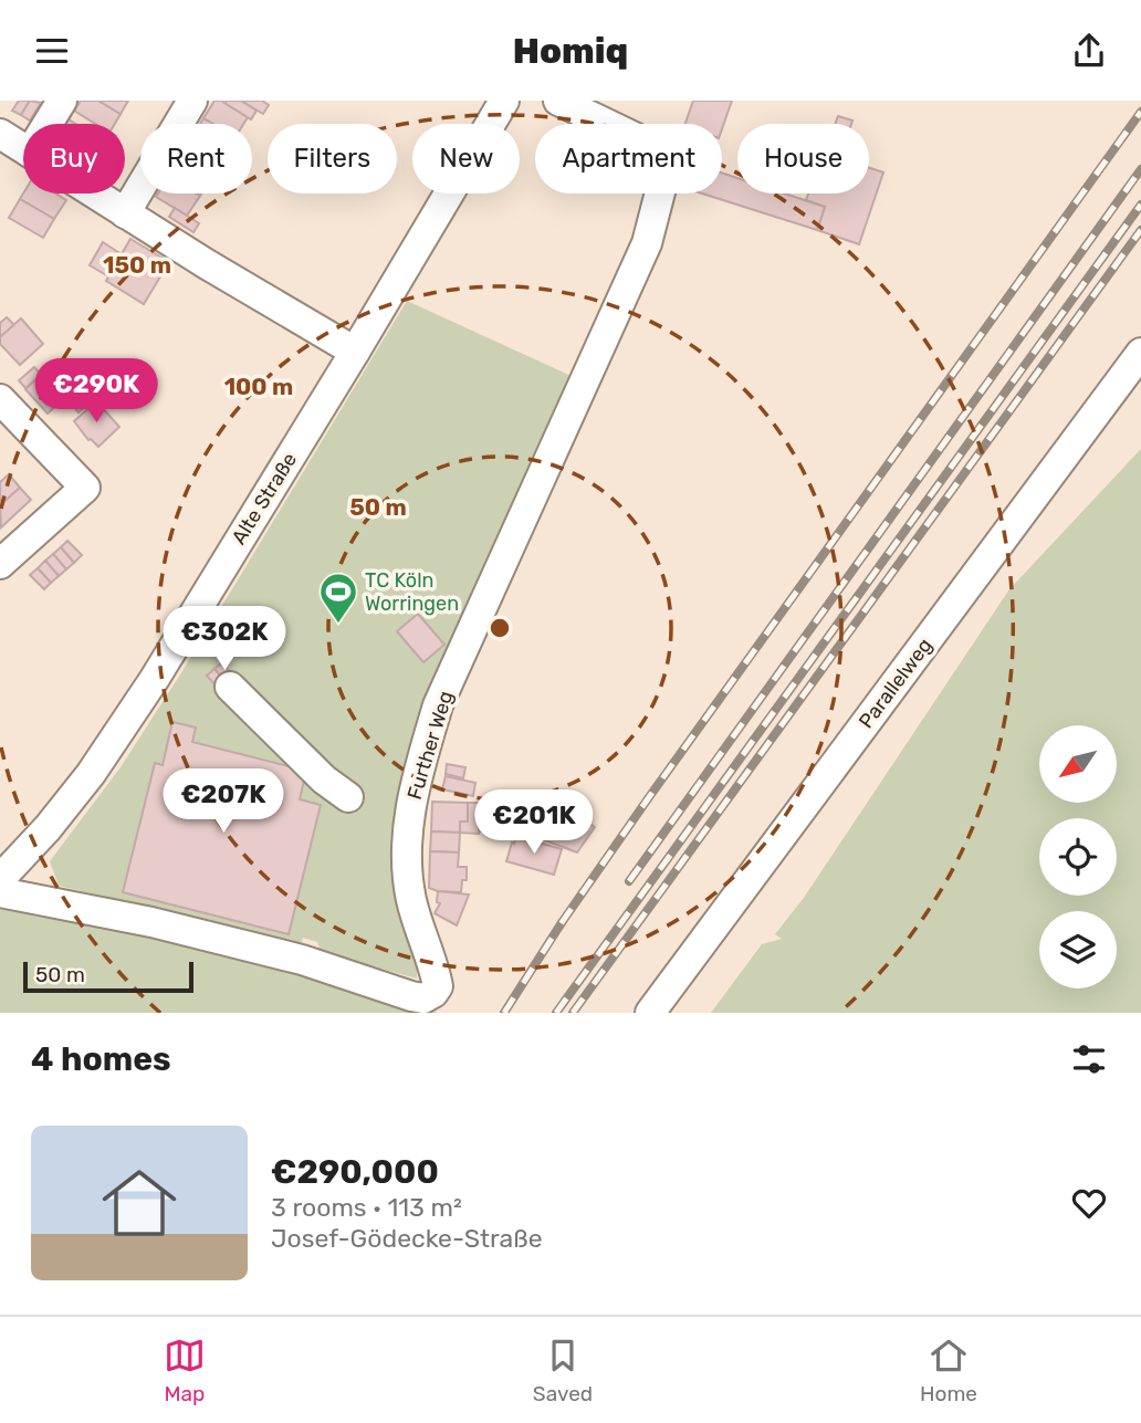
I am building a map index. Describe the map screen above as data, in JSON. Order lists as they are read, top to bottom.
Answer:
{
  "streets": {
    "street": ["Alte Straße", "Parallelweg", "Further Weg"]
  },
  "places": {
    "sports": ["TC Köln Worringen"]
  },
  "scale_bar": "50 m",
  "north": "bottom left",
  "page": {
    "header": "Homiq",
    "chip": [
      "Buy",
      "Rent",
      "Filters",
      "New",
      "Apartment",
      "House"
    ],
    "price": [
      "€290K",
      "€302K",
      "€207K",
      "€201K"
    ],
    "scale": "50 m",
    "heading": "4 homes",
    "list": [
      {
        "name": "€290,000",
        "note": "3 rooms · 113 m² · Josef-Gödecke-Straße"
      }
    ],
    "tabs": ["Map", "Saved", "Home"]
  },
  "rings": ["150 m", "100 m", "50 m"]
}
